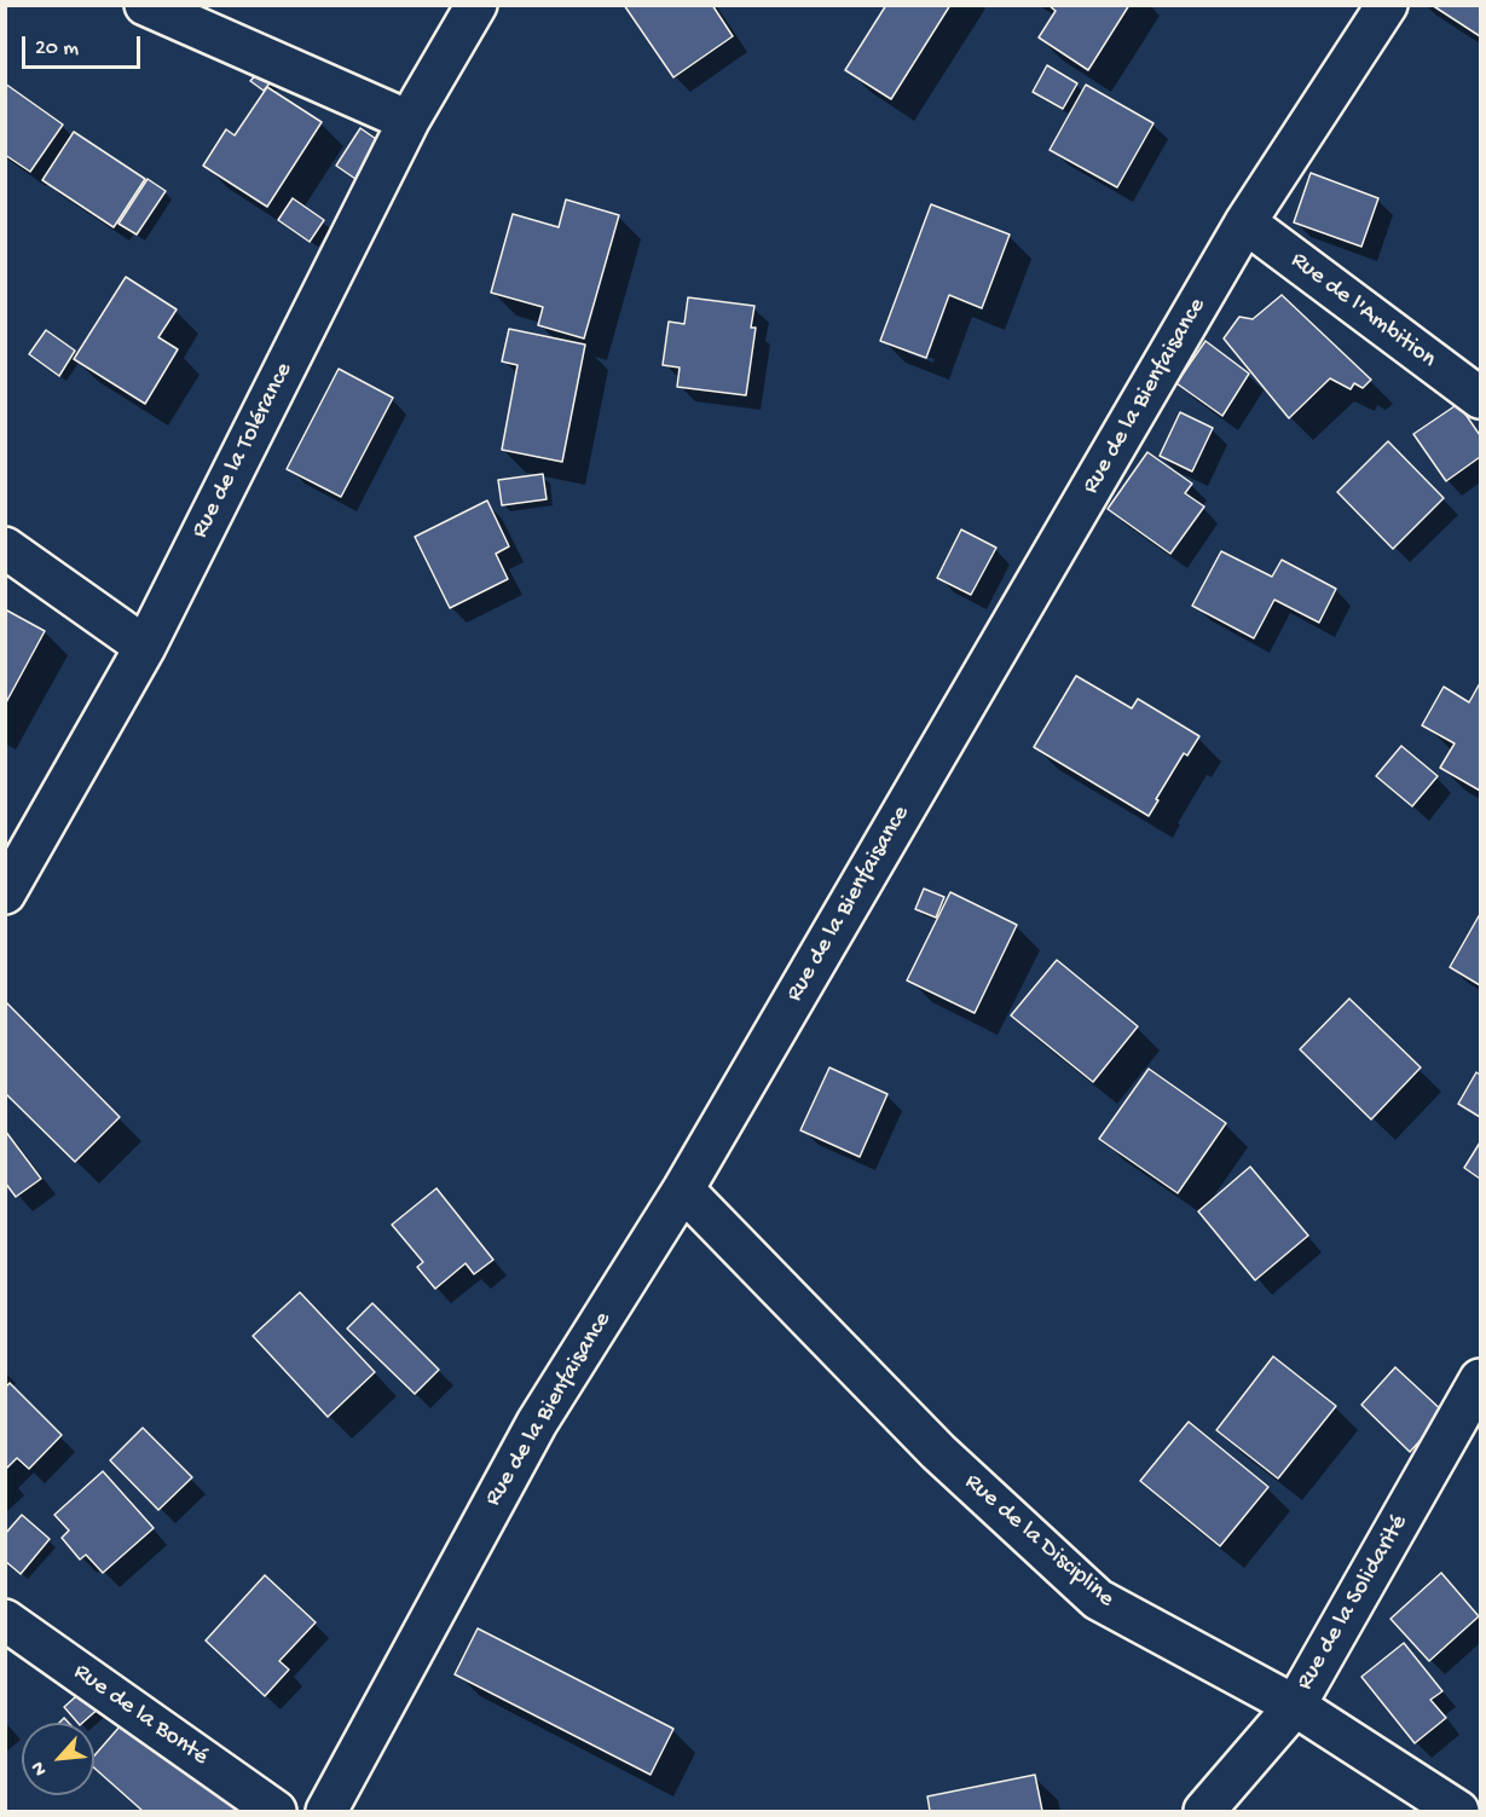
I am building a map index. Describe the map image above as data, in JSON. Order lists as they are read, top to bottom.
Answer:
{
  "streets": {
    "street": [
      "Rue de l'Ambition",
      "Rue de la Bienfaisance",
      "Rue de la Tolérance",
      "Rue de la Discipline",
      "Rue de la Solidarité",
      "Rue de la Bonté"
    ]
  },
  "crossings": [
    ["Rue de l'Ambition", "Rue de la Bienfaisance"],
    ["Rue de la Bienfaisance", "Rue de la Discipline"],
    ["Rue de la Discipline", "Rue de la Solidarité"]
  ],
  "scale_bar": "20 m",
  "north": "bottom left"
}
